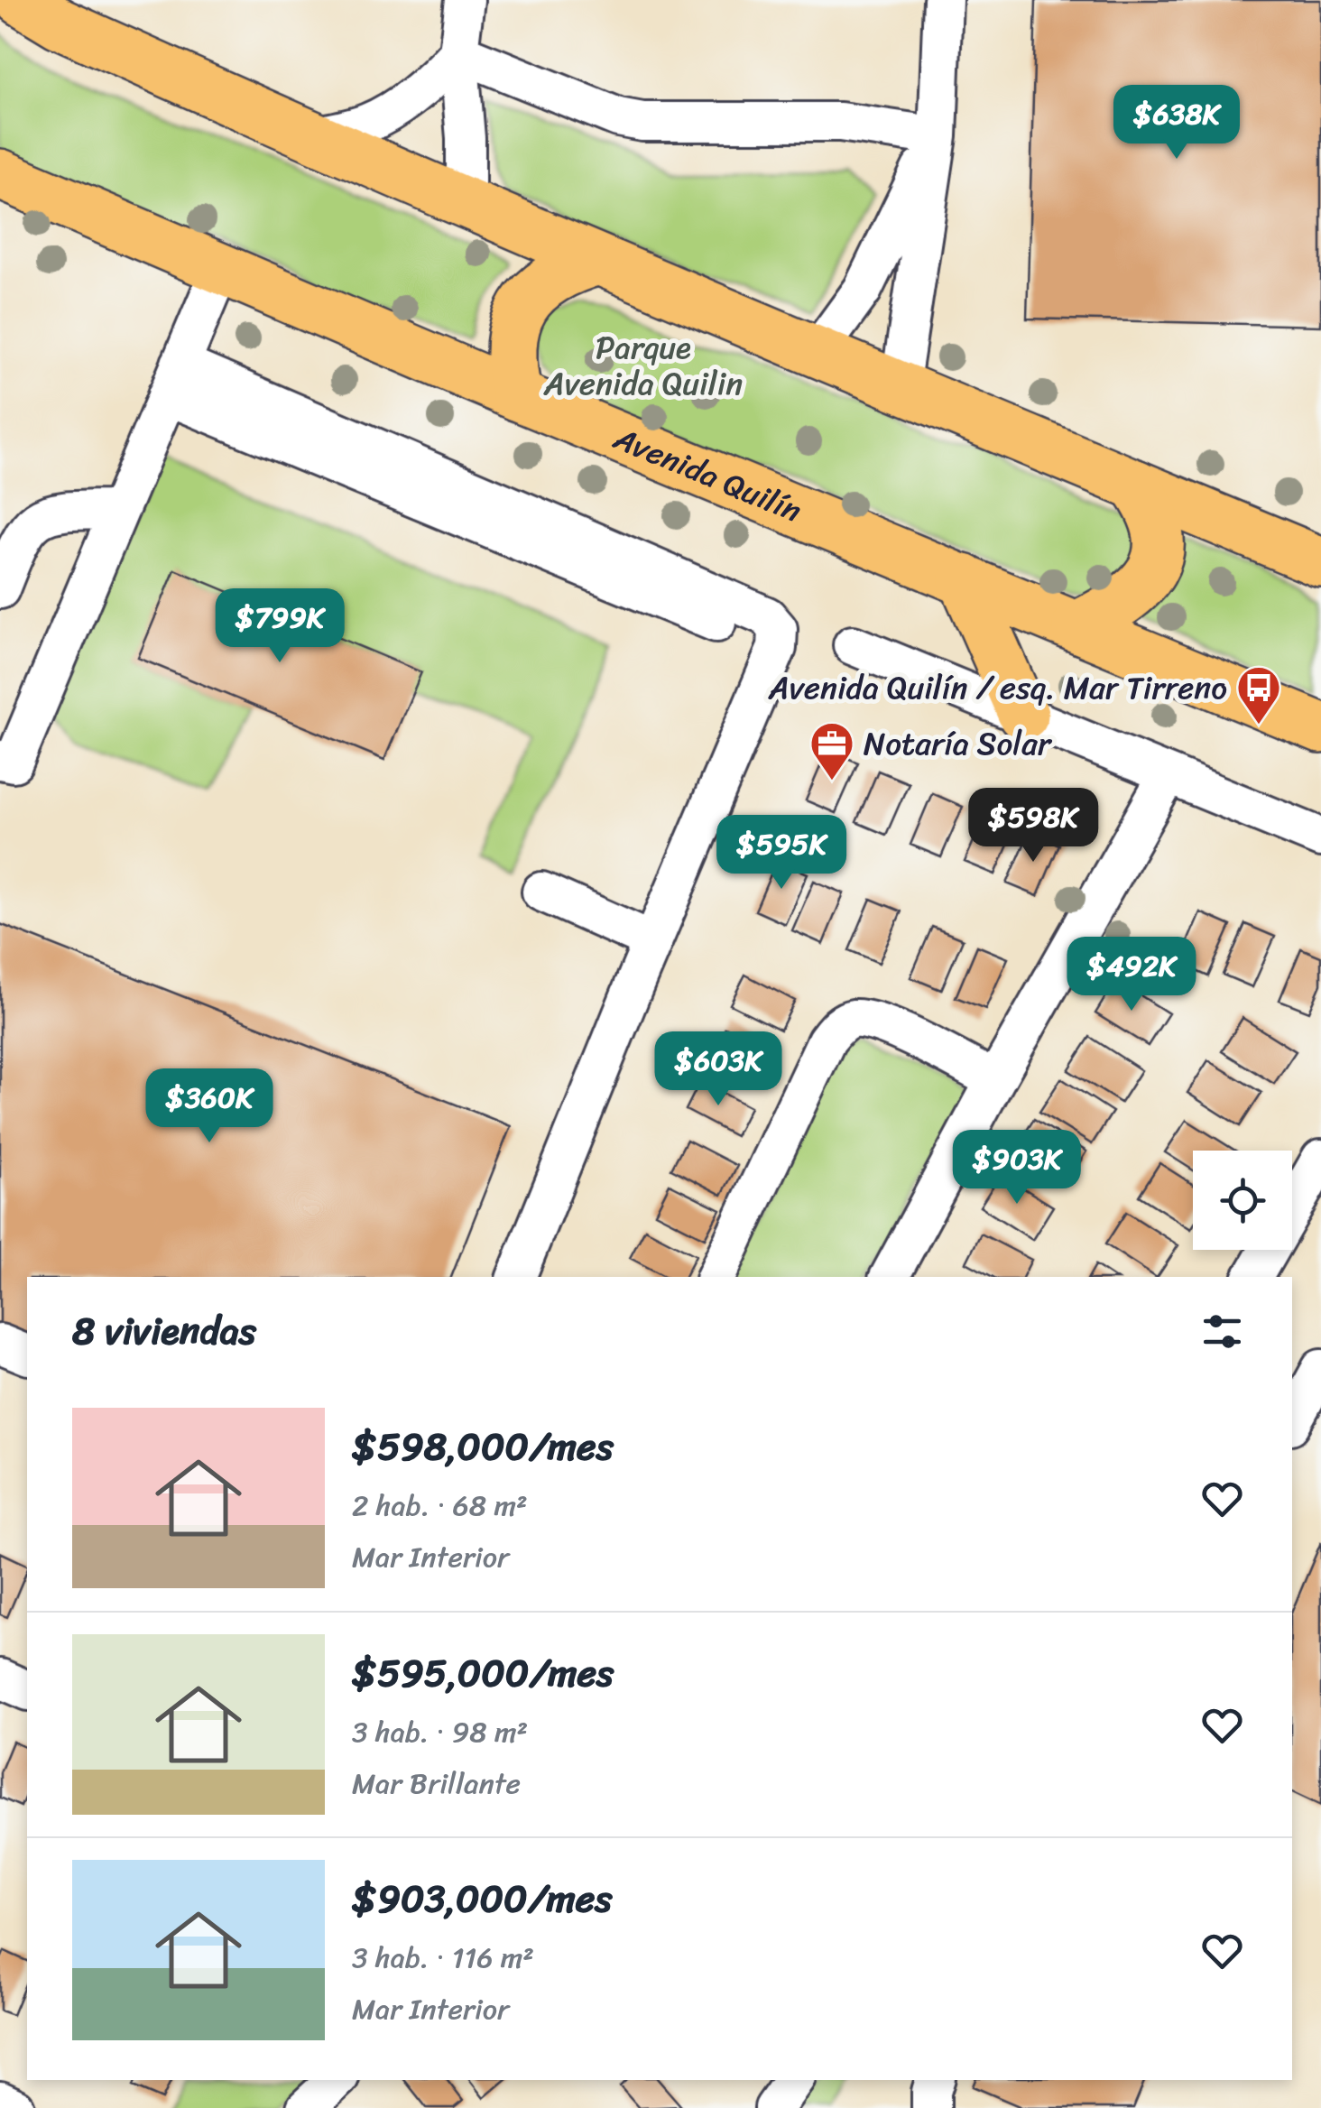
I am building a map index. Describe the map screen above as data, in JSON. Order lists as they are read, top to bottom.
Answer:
{
  "streets": {
    "main road": ["Avenida Quilín"]
  },
  "parks": ["Parque Avenida Quilin"],
  "places": {
    "bus stop": ["Avenida Quilín / esq. Mar Tirreno"],
    "office": ["Notaría Solar"]
  },
  "page": {
    "price": [
      "$638K",
      "$799K",
      "$598K",
      "$595K",
      "$492K",
      "$603K",
      "$360K",
      "$903K"
    ],
    "heading": "8 viviendas",
    "list": [
      {
        "name": "$598,000/mes",
        "note": "2 hab. · 68 m² · Mar Interior"
      },
      {
        "name": "$595,000/mes",
        "note": "3 hab. · 98 m² · Mar Brillante"
      },
      {
        "name": "$903,000/mes",
        "note": "3 hab. · 116 m² · Mar Interior"
      }
    ]
  }
}
